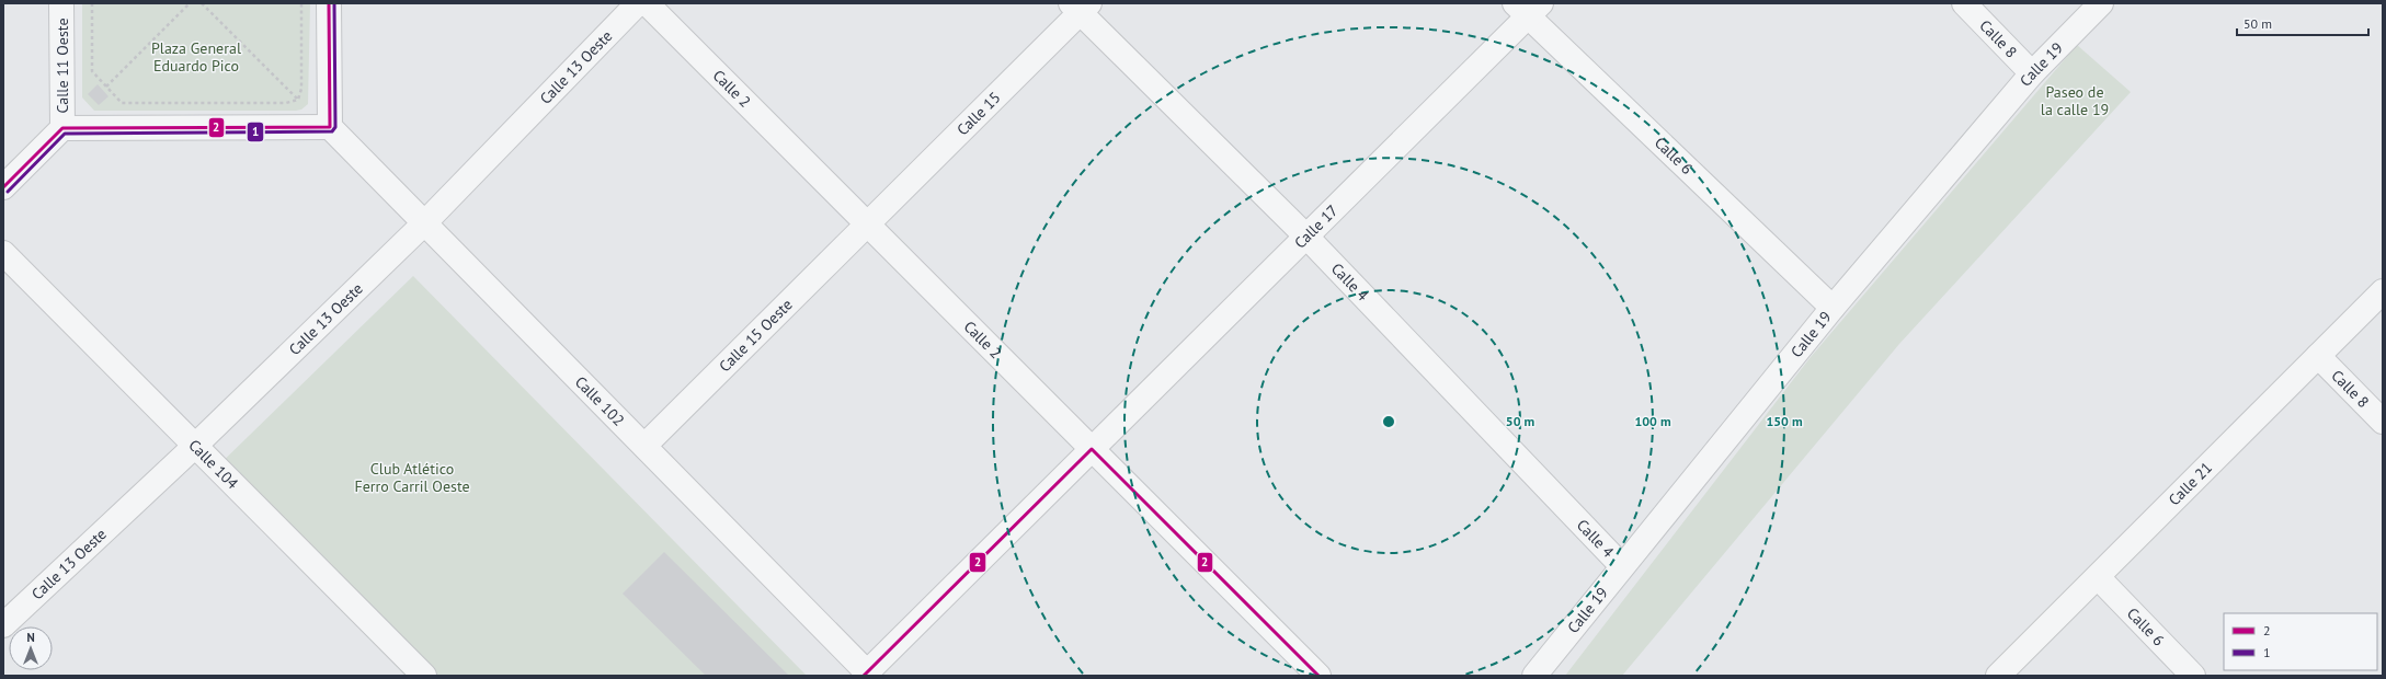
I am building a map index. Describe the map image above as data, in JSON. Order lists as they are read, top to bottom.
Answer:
{
  "streets": {
    "street": [
      "Calle 8",
      "Calle 19",
      "Calle 11 Oeste",
      "Calle 13 Oeste",
      "Calle 2",
      "Calle 15",
      "Calle 6",
      "Calle 17",
      "Calle 4",
      "Calle 15 Oeste",
      "Calle 102",
      "Calle 104",
      "Calle 21"
    ]
  },
  "crossings": [
    ["Calle 8", "Calle 19"],
    ["Calle 8", "Calle 21"],
    ["Calle 19", "Calle 6"],
    ["Calle 19", "Calle 4"],
    ["Calle 11 Oeste", "Calle 102"],
    ["Calle 13 Oeste", "Calle 102"],
    ["Calle 13 Oeste", "Calle 104"],
    ["Calle 2", "Calle 15"],
    ["Calle 2", "Calle 17"],
    ["Calle 2", "Calle 15 Oeste"],
    ["Calle 15", "Calle 4"],
    ["Calle 15", "Calle 15 Oeste"],
    ["Calle 6", "Calle 17"],
    ["Calle 6", "Calle 21"],
    ["Calle 17", "Calle 4"],
    ["Calle 17", "Calle 102"],
    ["Calle 15 Oeste", "Calle 102"]
  ],
  "parks": ["Plaza General Eduardo Pico", "Paseo de la calle 19", "Club Atlético Ferro Carril Oeste"],
  "lines": ["transit line 2", "transit line 1"],
  "legend": ["2", "1"],
  "scale_bar": "50 m",
  "north": "top",
  "rings": ["50 m", "100 m", "150 m"]
}
